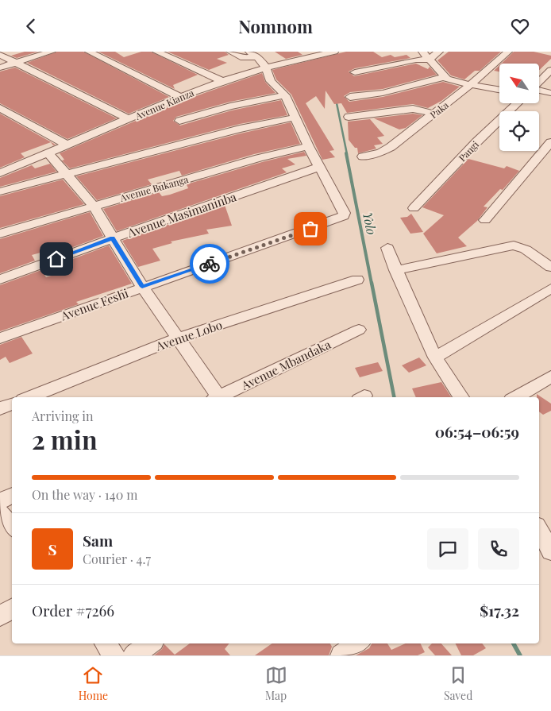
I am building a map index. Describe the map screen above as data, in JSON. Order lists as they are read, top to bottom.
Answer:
{
  "streets": {
    "street": [
      "Avenue Kianza",
      "Paka",
      "Pangi",
      "Avenue Bukanga",
      "Avenue Masimaninba",
      "Avenue Feshi",
      "Avenue Lobo",
      "Avenue Mbandaka"
    ]
  },
  "crossings": [
    ["Avenue Masimaninba", "Avenue Feshi"]
  ],
  "water": ["Yolo"],
  "north": "top left",
  "page": {
    "header": "Nomnom",
    "heading": ["2 min", "Arriving in", "06:54–06:59"],
    "panel": [
      "Sam",
      "Courier · 4.7",
      "Order #7266",
      "$17.32"
    ],
    "bar": "On the way · 140 m",
    "round": "S",
    "tabs": ["Home", "Map", "Saved"]
  }
}
